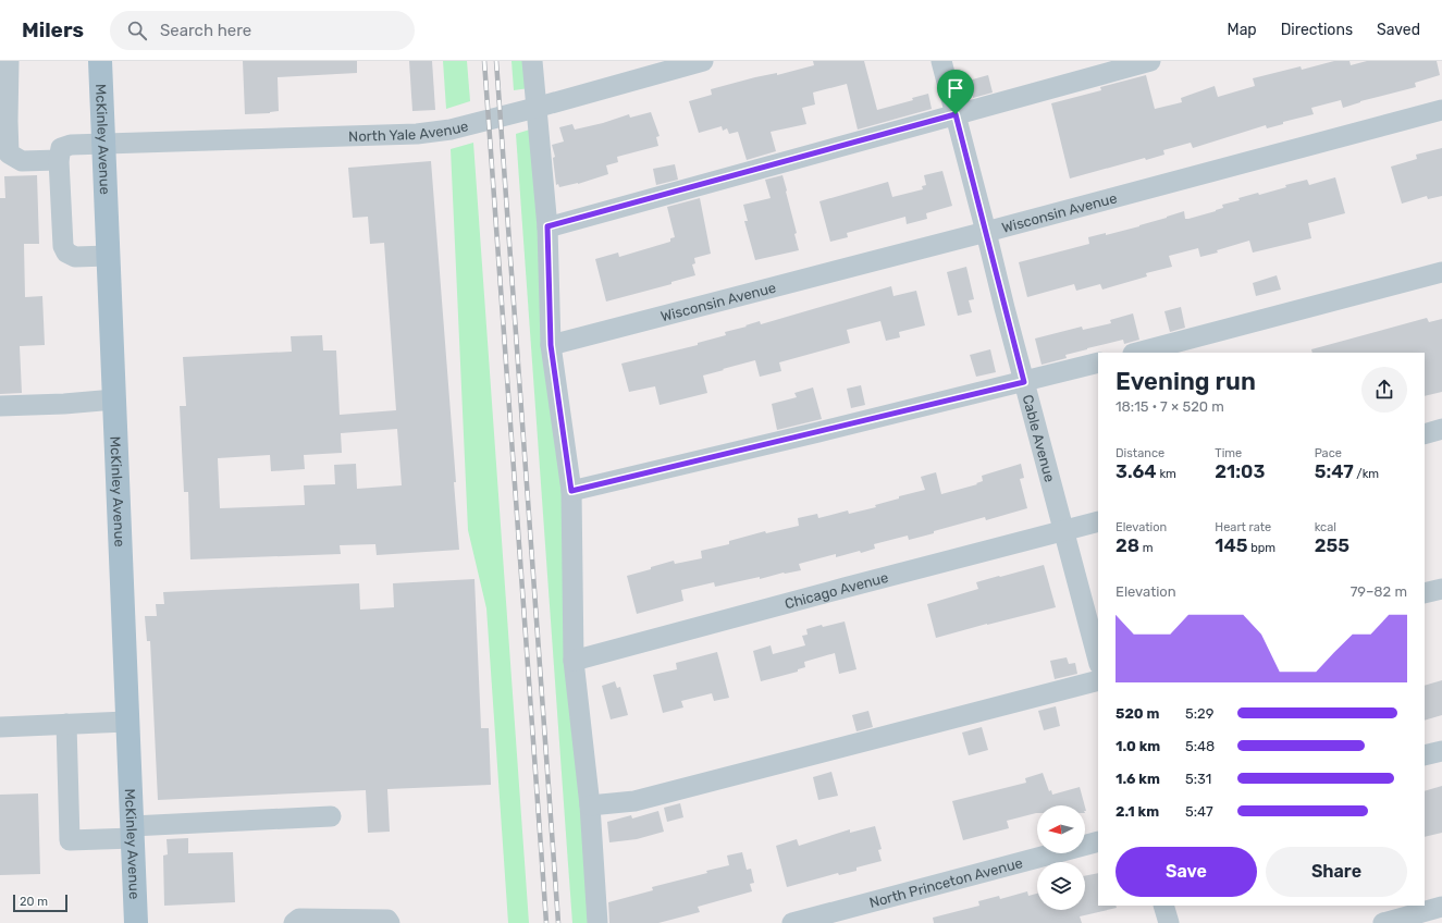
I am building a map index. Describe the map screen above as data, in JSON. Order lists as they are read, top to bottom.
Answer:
{
  "streets": {
    "main road": ["McKinley Avenue"],
    "street": [
      "North Yale Avenue",
      "Wisconsin Avenue",
      "Cable Avenue",
      "Chicago Avenue",
      "North Princeton Avenue"
    ]
  },
  "crossings": [
    ["North Yale Avenue", "McKinley Avenue"],
    ["Wisconsin Avenue", "Cable Avenue"],
    ["Cable Avenue", "Chicago Avenue"]
  ],
  "scale_bar": "20 m",
  "north": "left",
  "page": {
    "header": "Milers",
    "search": "Search here",
    "nav": ["Map", "Directions", "Saved"],
    "heading": ["Evening run", "18:15 · 7 × 520 m"],
    "stats": [
      ["Distance", "3.64 km"],
      ["Time", "21:03"],
      ["Pace", "5:47 /km"],
      ["Elevation", "28 m"],
      ["Heart rate", "145 bpm"],
      ["kcal", "255"]
    ],
    "chart": ["Elevation", "79–82 m"],
    "list": [
      {
        "name": "520 m",
        "note": "5:29"
      },
      {
        "name": "1.0 km",
        "note": "5:48"
      },
      {
        "name": "1.6 km",
        "note": "5:31"
      },
      {
        "name": "2.1 km",
        "note": "5:47"
      }
    ],
    "buttons": ["Save", "Share"],
    "scale": "20 m"
  }
}
